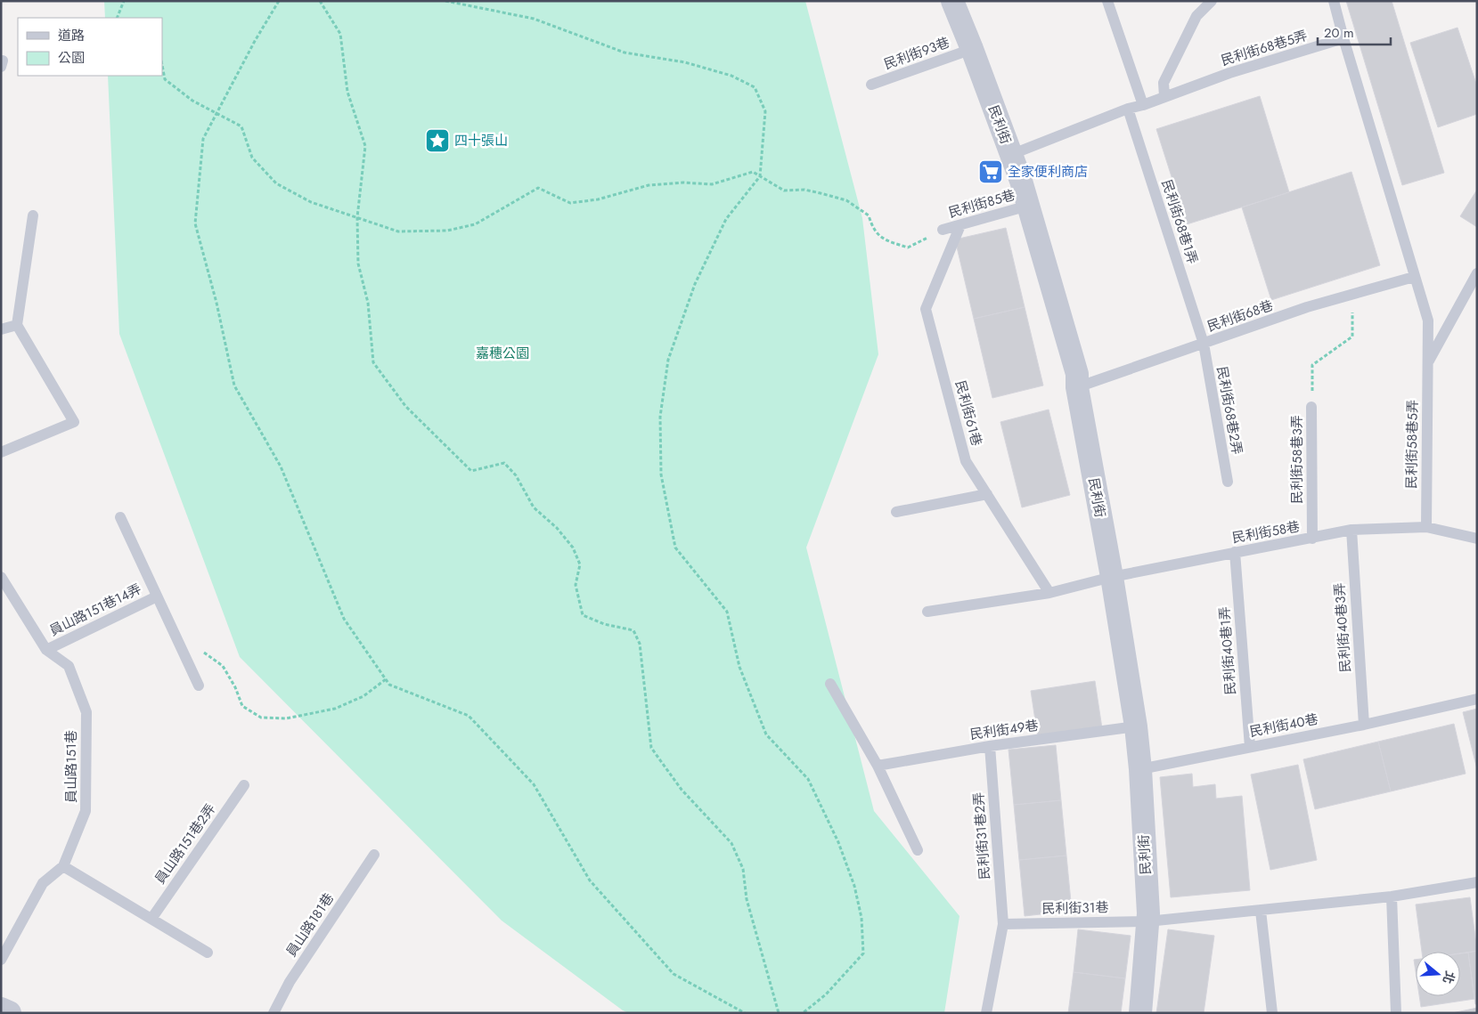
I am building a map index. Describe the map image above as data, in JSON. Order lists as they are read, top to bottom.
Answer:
{
  "streets": {
    "street": ["民利街"],
    "lane": [
      "民利街68巷5弄",
      "民利街93巷",
      "民利街85巷",
      "民利街68巷1弄",
      "民利街68巷",
      "民利街68巷2弄",
      "民利街61巷",
      "民利街58巷5弄",
      "民利街58巷3弄",
      "民利街58巷",
      "員山路151巷14弄",
      "民利街40巷3弄",
      "民利街40巷1弄",
      "民利街40巷",
      "民利街49巷",
      "員山路151巷",
      "民利街31巷2弄",
      "員山路151巷2弄",
      "民利街31巷",
      "員山路181巷"
    ]
  },
  "crossings": [
    ["民利街68巷5弄", "民利街"],
    ["民利街68巷5弄", "民利街68巷1弄"],
    ["民利街93巷", "民利街"],
    ["民利街", "民利街85巷"],
    ["民利街", "民利街68巷"],
    ["民利街", "民利街58巷"],
    ["民利街", "民利街40巷"],
    ["民利街", "民利街49巷"],
    ["民利街", "民利街31巷"],
    ["民利街85巷", "民利街61巷"],
    ["民利街68巷1弄", "民利街68巷"],
    ["民利街68巷1弄", "民利街68巷2弄"],
    ["民利街68巷", "民利街68巷2弄"],
    ["民利街68巷", "民利街58巷5弄"],
    ["民利街58巷5弄", "民利街58巷"],
    ["民利街58巷3弄", "民利街58巷"],
    ["民利街58巷", "民利街40巷3弄"],
    ["民利街58巷", "民利街40巷1弄"],
    ["員山路151巷14弄", "員山路151巷"],
    ["民利街40巷3弄", "民利街40巷"],
    ["民利街40巷1弄", "民利街40巷"],
    ["民利街49巷", "民利街31巷2弄"],
    ["民利街31巷2弄", "民利街31巷"]
  ],
  "parks": ["嘉穗公園"],
  "places": {
    "place": ["四十張山"],
    "supermarket": ["全家便利商店"]
  },
  "legend": ["道路", "公園"],
  "scale_bar": "20 m",
  "north": "right"
}
